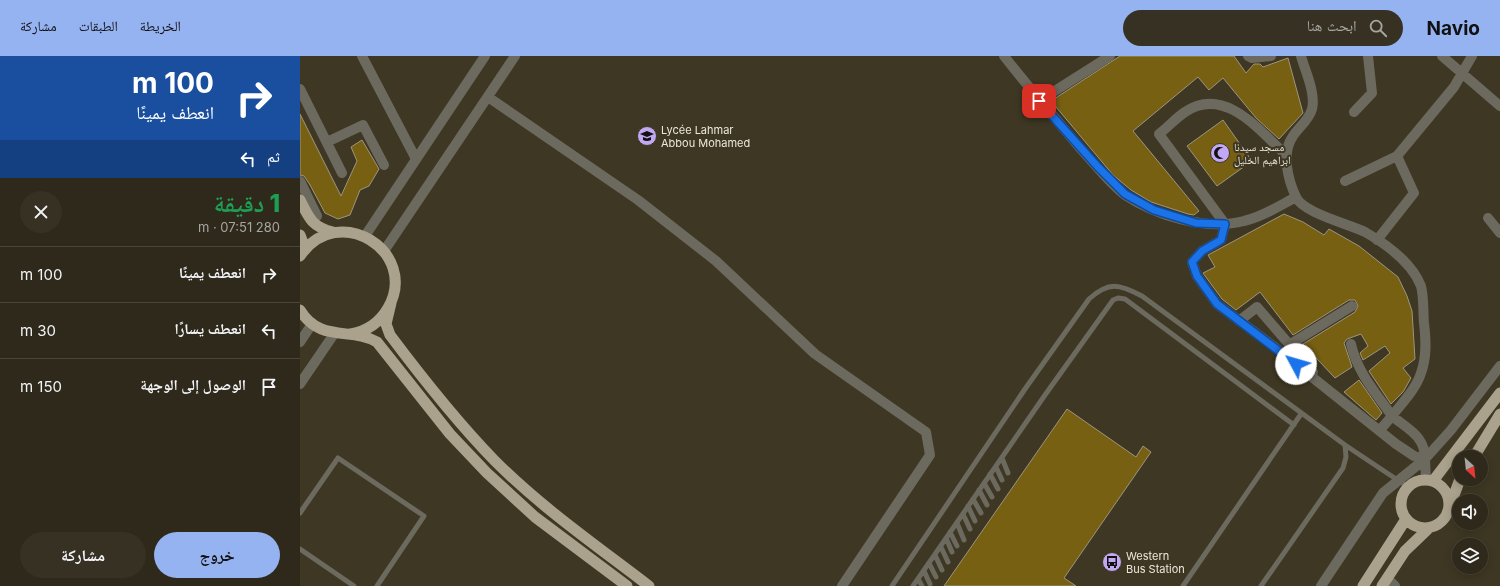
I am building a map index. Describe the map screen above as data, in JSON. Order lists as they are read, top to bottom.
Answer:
{
  "places": {
    "school or university": ["Lycée Lahmar Abbou Mohamed"],
    "mosque": ["مسجد سيدنا ابراهيم الخليل"],
    "bus stop": ["Western Bus Station"]
  },
  "north": "bottom right",
  "page": {
    "header": "Navio",
    "search": "ابحث هنا",
    "nav": ["الخريطة", "الطبقات", "مشاركة"],
    "turn": ["100 m", "انعطف يمينًا"],
    "then": "ثم",
    "heading": ["1 دقيقة", "280 m · 07:51"],
    "list": [
      {
        "name": "انعطف يمينًا",
        "value": "100 m"
      },
      {
        "name": "انعطف يسارًا",
        "value": "30 m"
      },
      {
        "name": "الوصول إلى الوجهة",
        "value": "150 m"
      }
    ],
    "buttons": ["خروج", "مشاركة"]
  }
}
